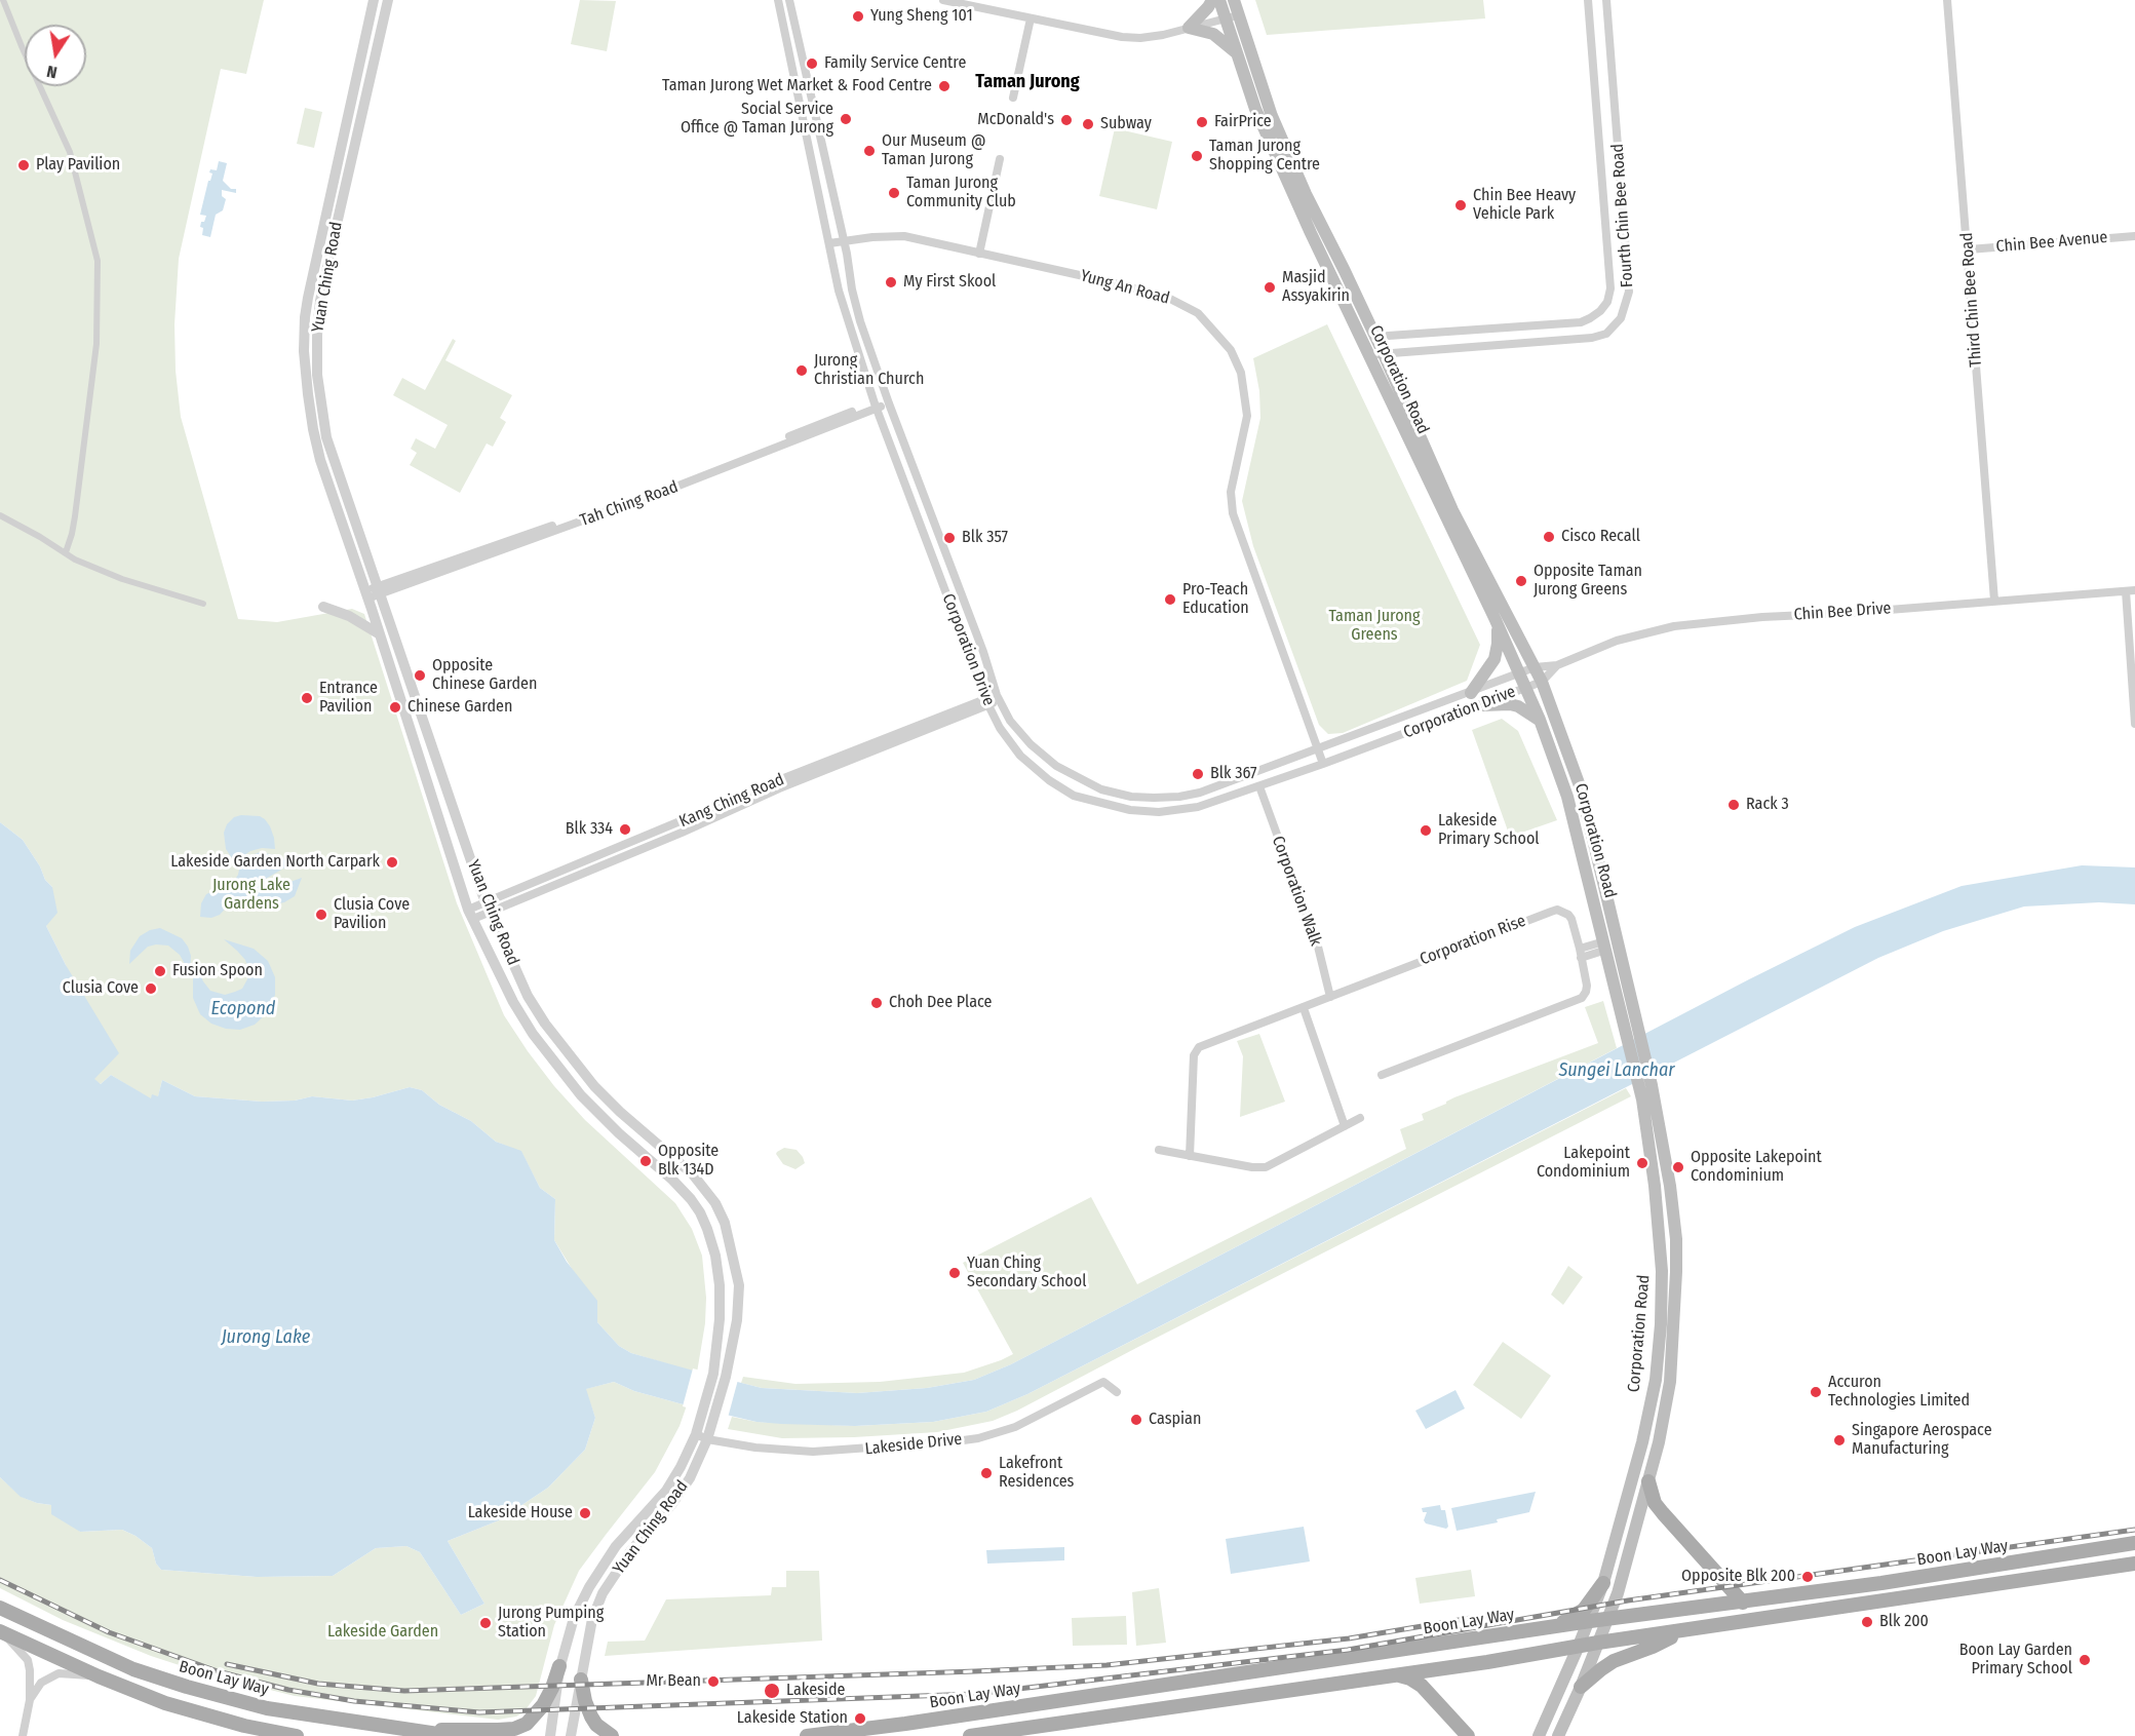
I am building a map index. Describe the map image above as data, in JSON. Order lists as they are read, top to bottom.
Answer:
{
  "streets": {
    "main road": ["Corporation Road", "Boon Lay Way"],
    "street": [
      "Fourth Chin Bee Road",
      "Chin Bee Avenue",
      "Yuan Ching Road",
      "Yung An Road",
      "Third Chin Bee Road",
      "Tah Ching Road",
      "Chin Bee Drive",
      "Corporation Drive",
      "Kang Ching Road",
      "Corporation Walk",
      "Corporation Rise",
      "Lakeside Drive"
    ]
  },
  "crossings": [
    ["Fourth Chin Bee Road", "Corporation Road"],
    ["Chin Bee Avenue", "Third Chin Bee Road"],
    ["Yuan Ching Road", "Tah Ching Road"],
    ["Yuan Ching Road", "Kang Ching Road"],
    ["Yuan Ching Road", "Lakeside Drive"],
    ["Yung An Road", "Corporation Drive"],
    ["Third Chin Bee Road", "Chin Bee Drive"],
    ["Corporation Road", "Chin Bee Drive"],
    ["Corporation Road", "Corporation Drive"],
    ["Corporation Road", "Boon Lay Way"],
    ["Tah Ching Road", "Corporation Drive"],
    ["Chin Bee Drive", "Corporation Drive"],
    ["Corporation Drive", "Kang Ching Road"],
    ["Corporation Drive", "Corporation Walk"],
    ["Corporation Walk", "Corporation Rise"]
  ],
  "districts": ["Taman Jurong"],
  "water": ["Ecopond", "Sungei Lanchar", "Jurong Lake"],
  "parks": ["Taman Jurong Greens", "Jurong Lake Gardens", "Lakeside Garden"],
  "places": [
    "Yung Sheng 101",
    "Family Service Centre",
    "Taman Jurong Wet Market & Food Centre",
    "Social Service Office @ Taman Jurong",
    "McDonald's",
    "FairPrice",
    "Subway",
    "Our Museum @ Taman Jurong",
    "Taman Jurong Shopping Centre",
    "Play Pavilion",
    "Taman Jurong Community Club",
    "Chin Bee Heavy Vehicle Park",
    "My First Skool",
    "Masjid Assyakirin",
    "Jurong Christian Church",
    "Cisco Recall",
    "Blk 357",
    "Opposite Taman Jurong Greens",
    "Pro-Teach Education",
    "Opposite Chinese Garden",
    "Entrance Pavilion",
    "Chinese Garden",
    "Blk 367",
    "Rack 3",
    "Blk 334",
    "Lakeside Primary School",
    "Lakeside Garden North Carpark",
    "Clusia Cove Pavilion",
    "Fusion Spoon",
    "Clusia Cove",
    "Choh Dee Place",
    "Opposite Blk 134D",
    "Lakepoint Condominium",
    "Opposite Lakepoint Condominium",
    "Yuan Ching Secondary School",
    "Accuron Technologies Limited",
    "Caspian",
    "Singapore Aerospace Manufacturing",
    "Lakefront Residences",
    "Lakeside House",
    "Opposite Blk 200",
    "Blk 200",
    "Jurong Pumping Station",
    "Boon Lay Garden Primary School",
    "Mr Bean",
    "Lakeside",
    "Lakeside Station"
  ],
  "north": "bottom"
}
